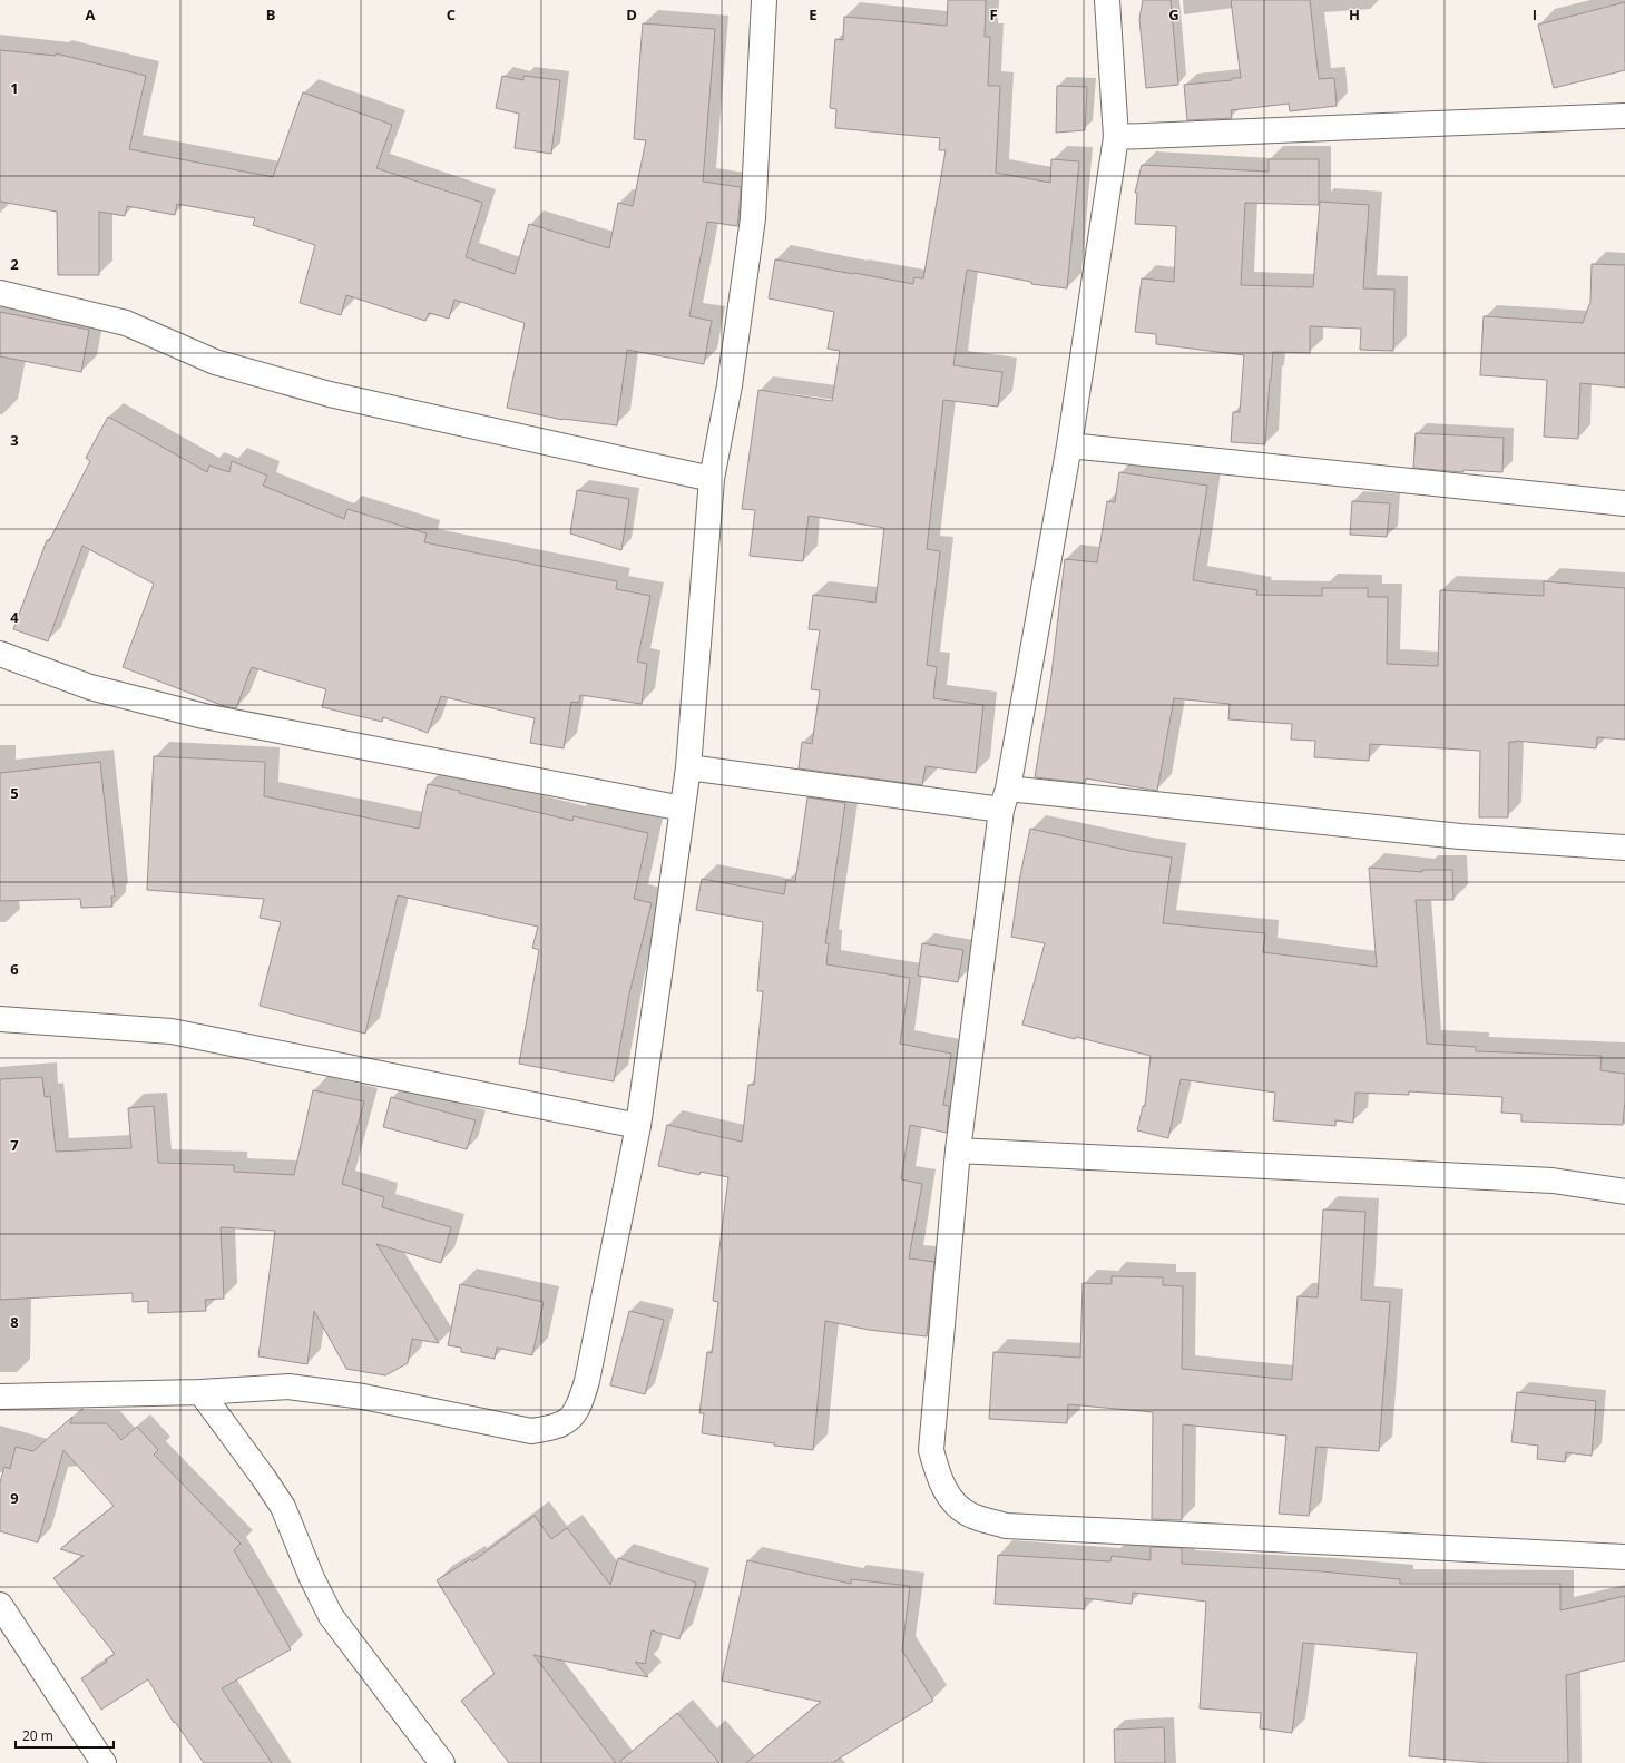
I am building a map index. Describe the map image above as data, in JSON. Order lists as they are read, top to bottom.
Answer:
{
  "scale_bar": "20 m",
  "grid": {
    "columns": [
      "A",
      "B",
      "C",
      "D",
      "E",
      "F",
      "G",
      "H",
      "I"
    ],
    "rows": [
      "1",
      "2",
      "3",
      "4",
      "5",
      "6",
      "7",
      "8",
      "9"
    ]
  }
}
